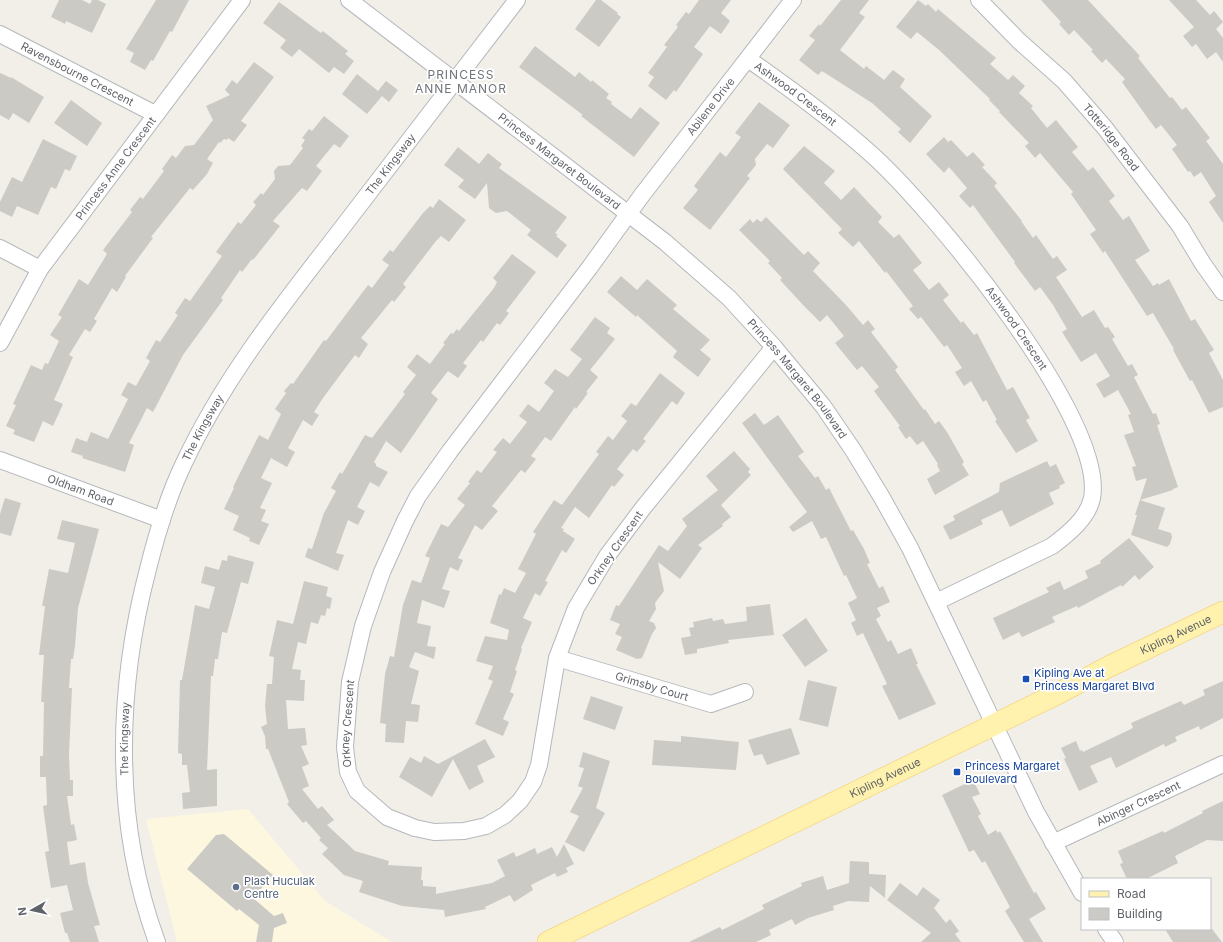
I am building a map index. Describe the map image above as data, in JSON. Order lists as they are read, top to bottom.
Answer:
{
  "streets": {
    "main road": ["Kipling Avenue"],
    "street": [
      "Ravensbourne Crescent",
      "Ashwood Crescent",
      "Abilene Drive",
      "Totteridge Road",
      "Princess Margaret Boulevard",
      "The Kingsway",
      "Princess Anne Crescent",
      "Oldham Road",
      "Orkney Crescent",
      "Grimsby Court",
      "Abinger Crescent"
    ]
  },
  "crossings": [
    ["Ravensbourne Crescent", "Princess Anne Crescent"],
    ["Ashwood Crescent", "Abilene Drive"],
    ["Ashwood Crescent", "Princess Margaret Boulevard"],
    ["Abilene Drive", "Princess Margaret Boulevard"],
    ["Abilene Drive", "Orkney Crescent"],
    ["Princess Margaret Boulevard", "The Kingsway"],
    ["Princess Margaret Boulevard", "Orkney Crescent"],
    ["Princess Margaret Boulevard", "Kipling Avenue"],
    ["Princess Margaret Boulevard", "Abinger Crescent"],
    ["The Kingsway", "Oldham Road"],
    ["Orkney Crescent", "Grimsby Court"]
  ],
  "districts": ["PRINCESS ANNE MANOR"],
  "places": {
    "transit": ["Kipling Ave at Princess Margaret Blvd", "Princess Margaret Boulevard"],
    "other": ["Plast Huculak Centre"]
  },
  "legend": ["Road", "Building"],
  "north": "left"
}
